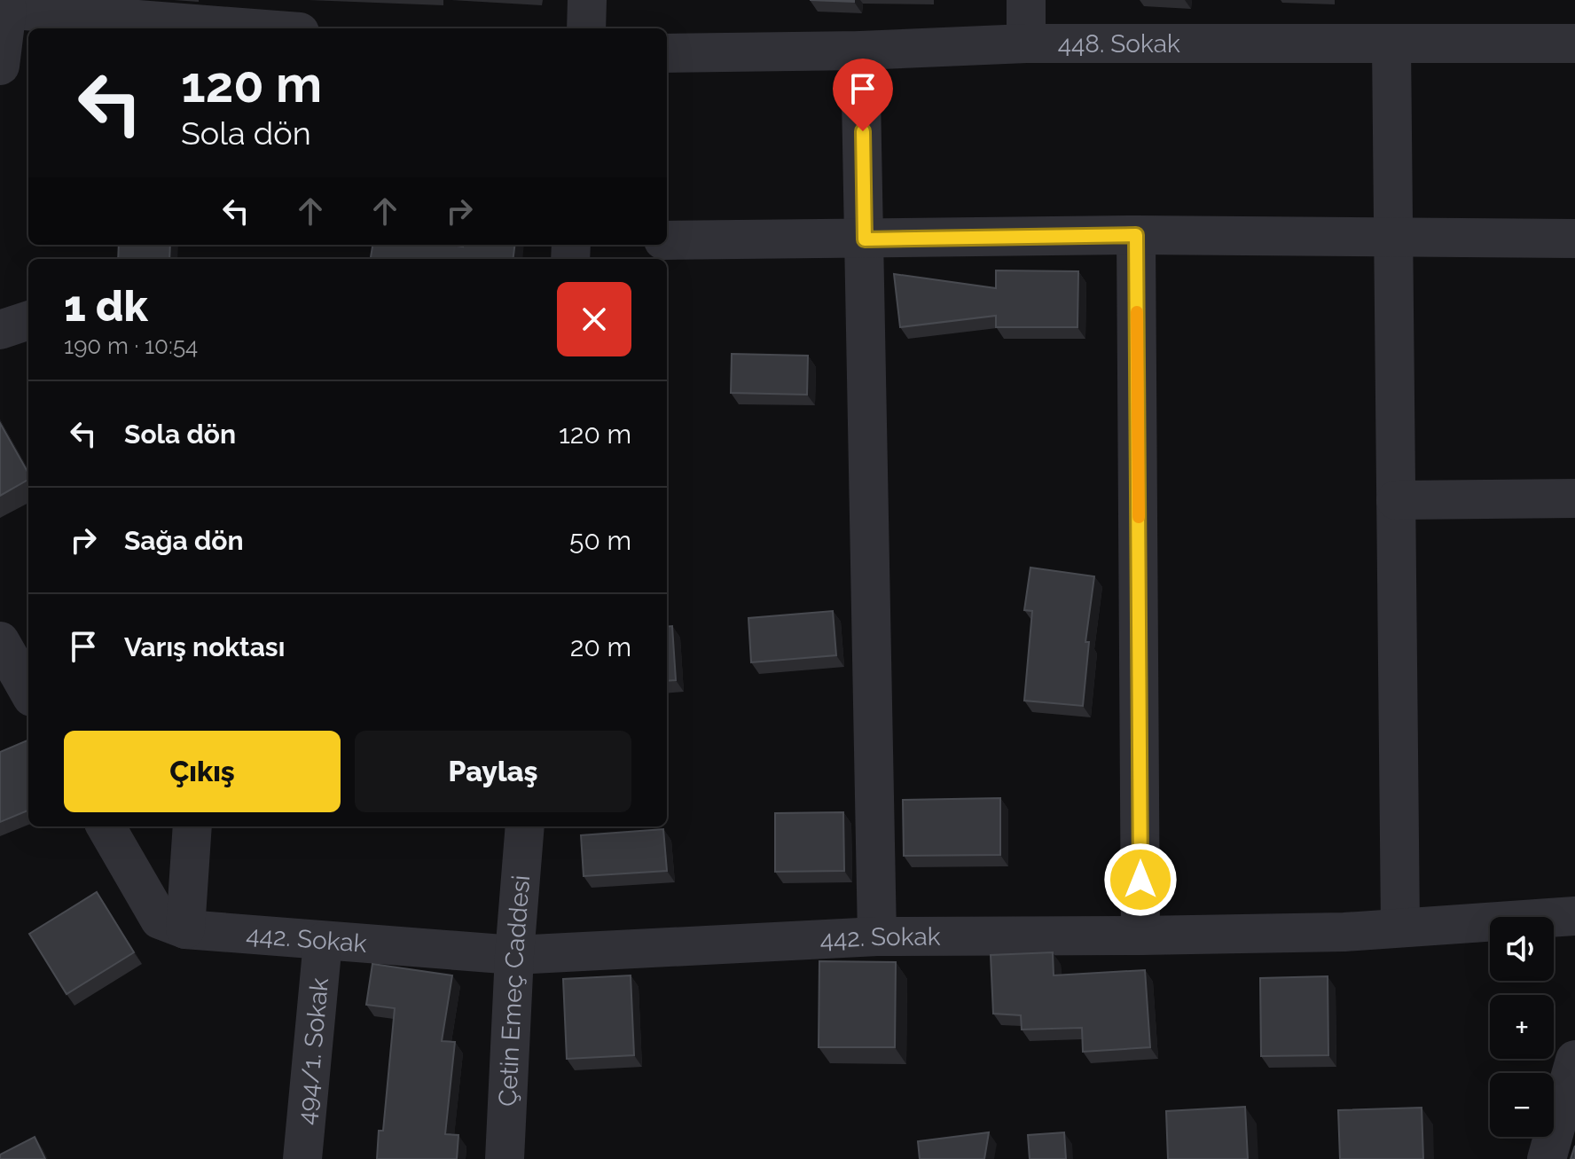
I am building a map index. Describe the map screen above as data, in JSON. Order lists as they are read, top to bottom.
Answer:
{
  "streets": {
    "street": [
      "448. Sokak",
      "442. Sokak",
      "Çetin Emeç Caddesi",
      "494/1. Sokak"
    ]
  },
  "crossings": [
    ["442. Sokak", "Çetin Emeç Caddesi"],
    ["442. Sokak", "494/1. Sokak"]
  ],
  "page": {
    "turn": ["120 m", "Sola dön"],
    "heading": ["1 dk", "190 m · 10:54"],
    "list": [
      {
        "name": "Sola dön",
        "value": "120 m"
      },
      {
        "name": "Sağa dön",
        "value": "50 m"
      },
      {
        "name": "Varış noktası",
        "value": "20 m"
      }
    ],
    "buttons": ["Çıkış", "Paylaş"],
    "map_buttons": ["+", "−"]
  }
}
